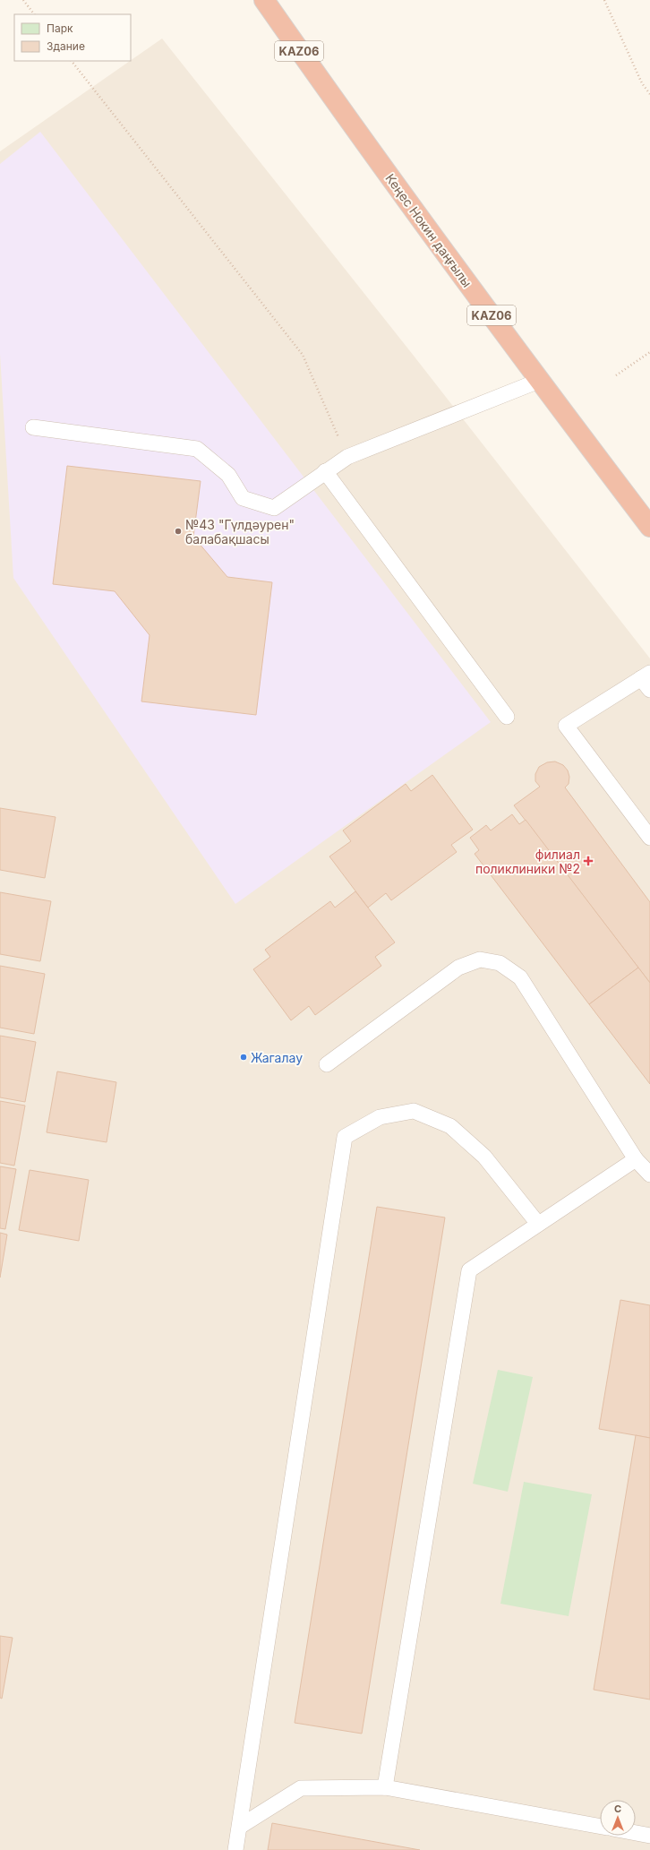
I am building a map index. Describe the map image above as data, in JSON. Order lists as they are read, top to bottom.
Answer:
{
  "streets": {
    "highway": ["KАZ06", "Кеңес Нокин даңғылы"]
  },
  "places": {
    "other": ["№43 \"Гүлдәурен\" балабақшасы", "Жагалау"],
    "health": ["филиал поликлиники №2"]
  },
  "legend": ["Парк", "Здание"],
  "north": "top"
}
